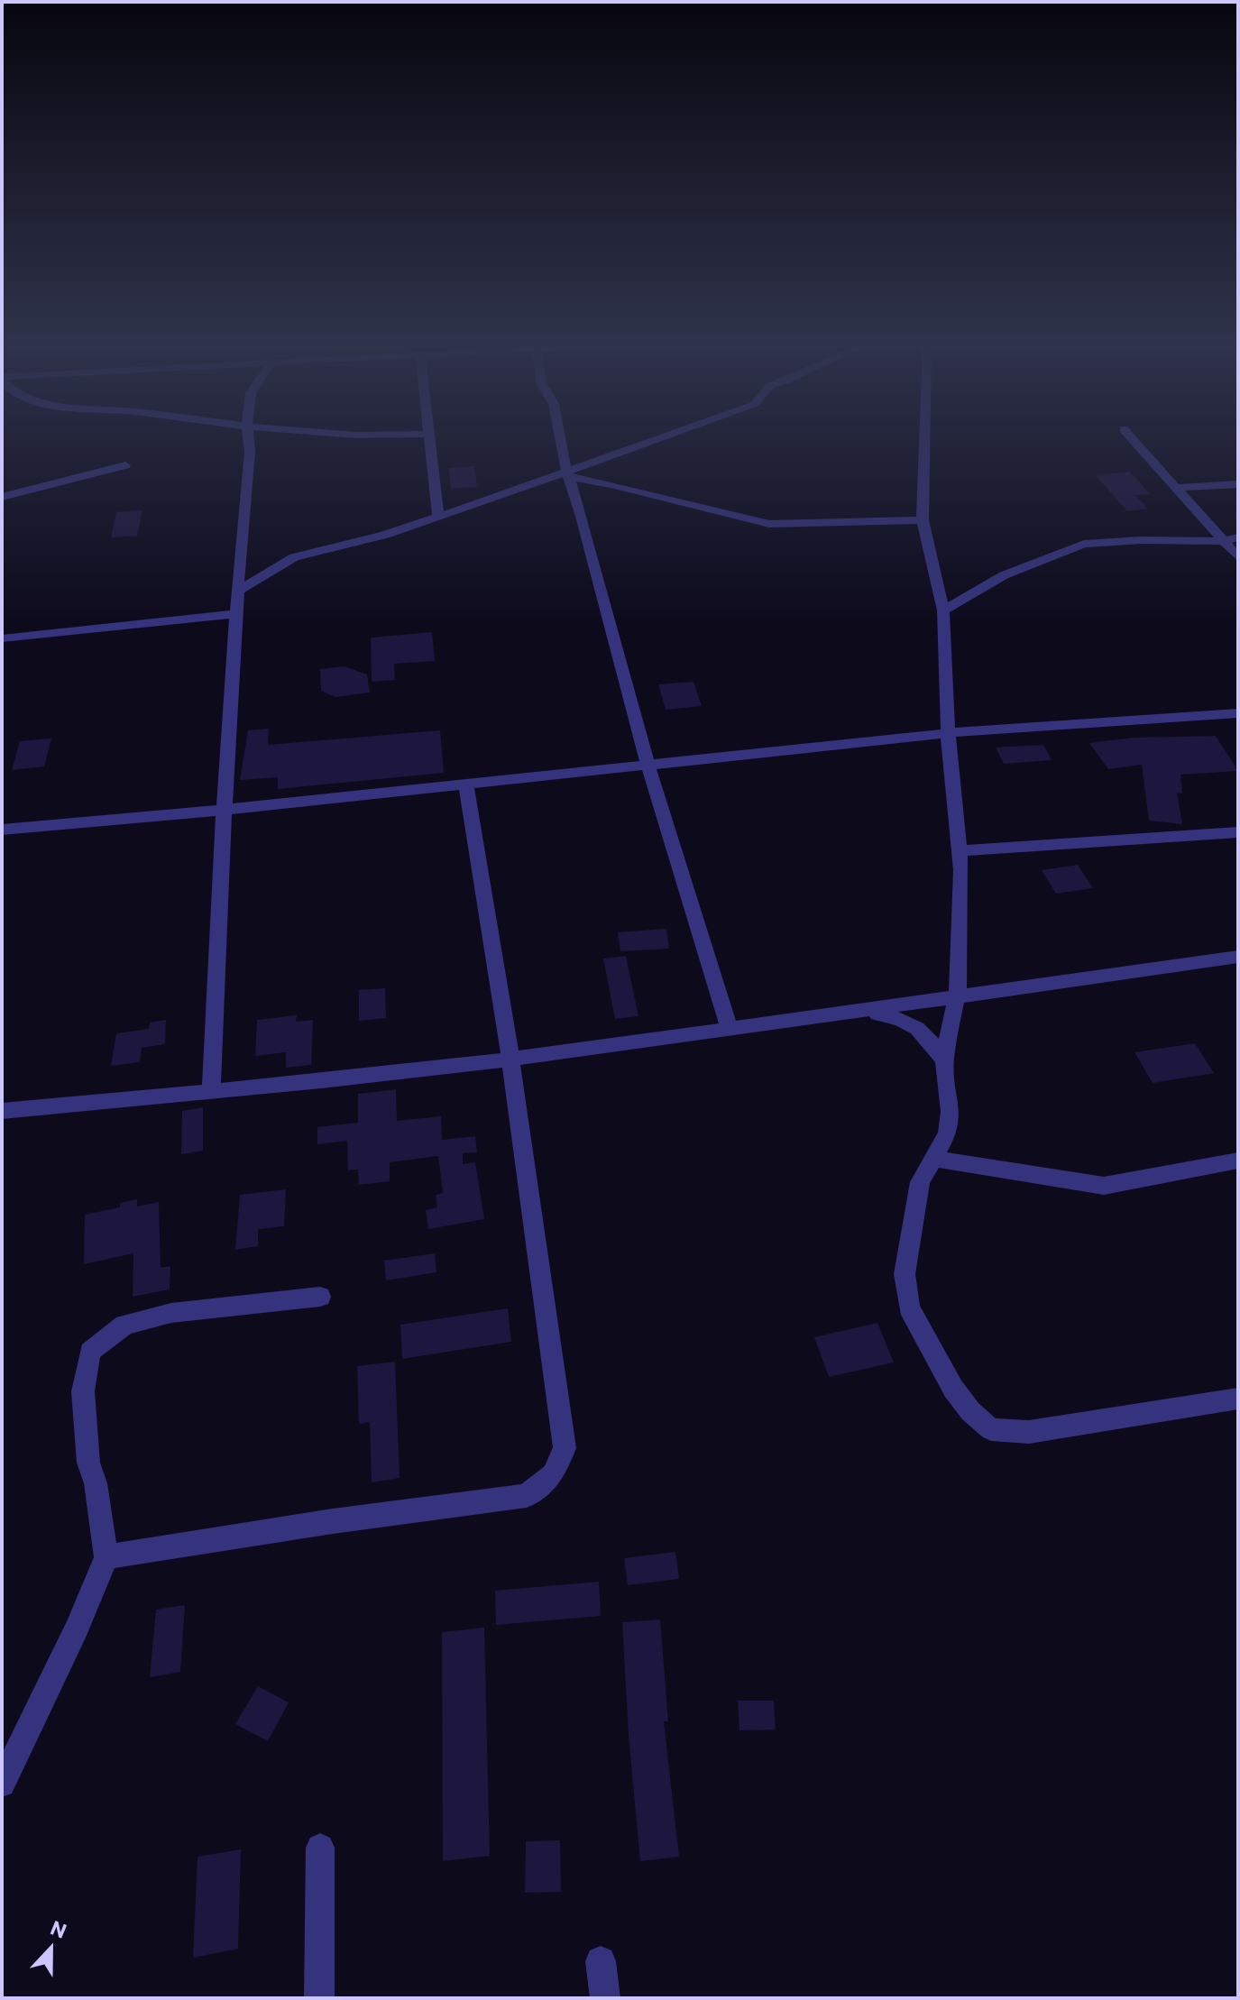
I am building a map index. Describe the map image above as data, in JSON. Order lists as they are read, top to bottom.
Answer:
{
  "north": "top"
}
